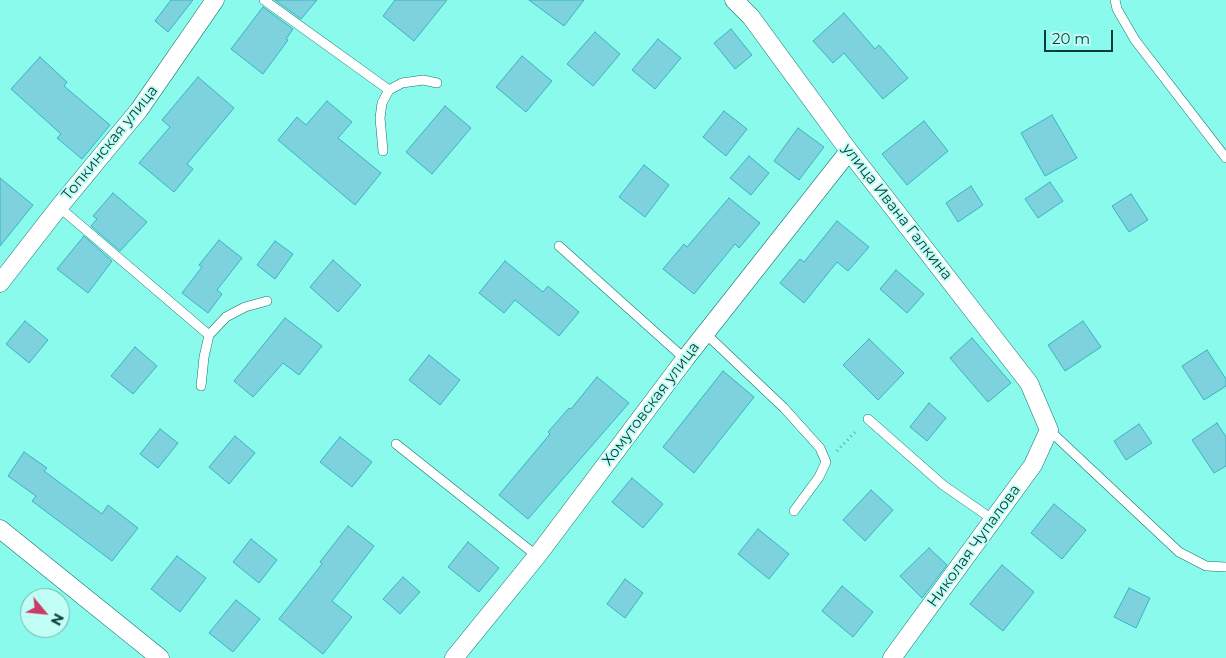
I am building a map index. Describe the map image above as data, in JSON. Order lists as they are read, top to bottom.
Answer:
{
  "streets": {
    "street": [
      "Топкинская улица",
      "улица Ивана Галкина",
      "Хомутовская улица",
      "Николая Чупалова"
    ]
  },
  "crossings": [
    ["улица Ивана Галкина", "Хомутовская улица"],
    ["улица Ивана Галкина", "Николая Чупалова"]
  ],
  "scale_bar": "20 m",
  "north": "bottom right"
}
